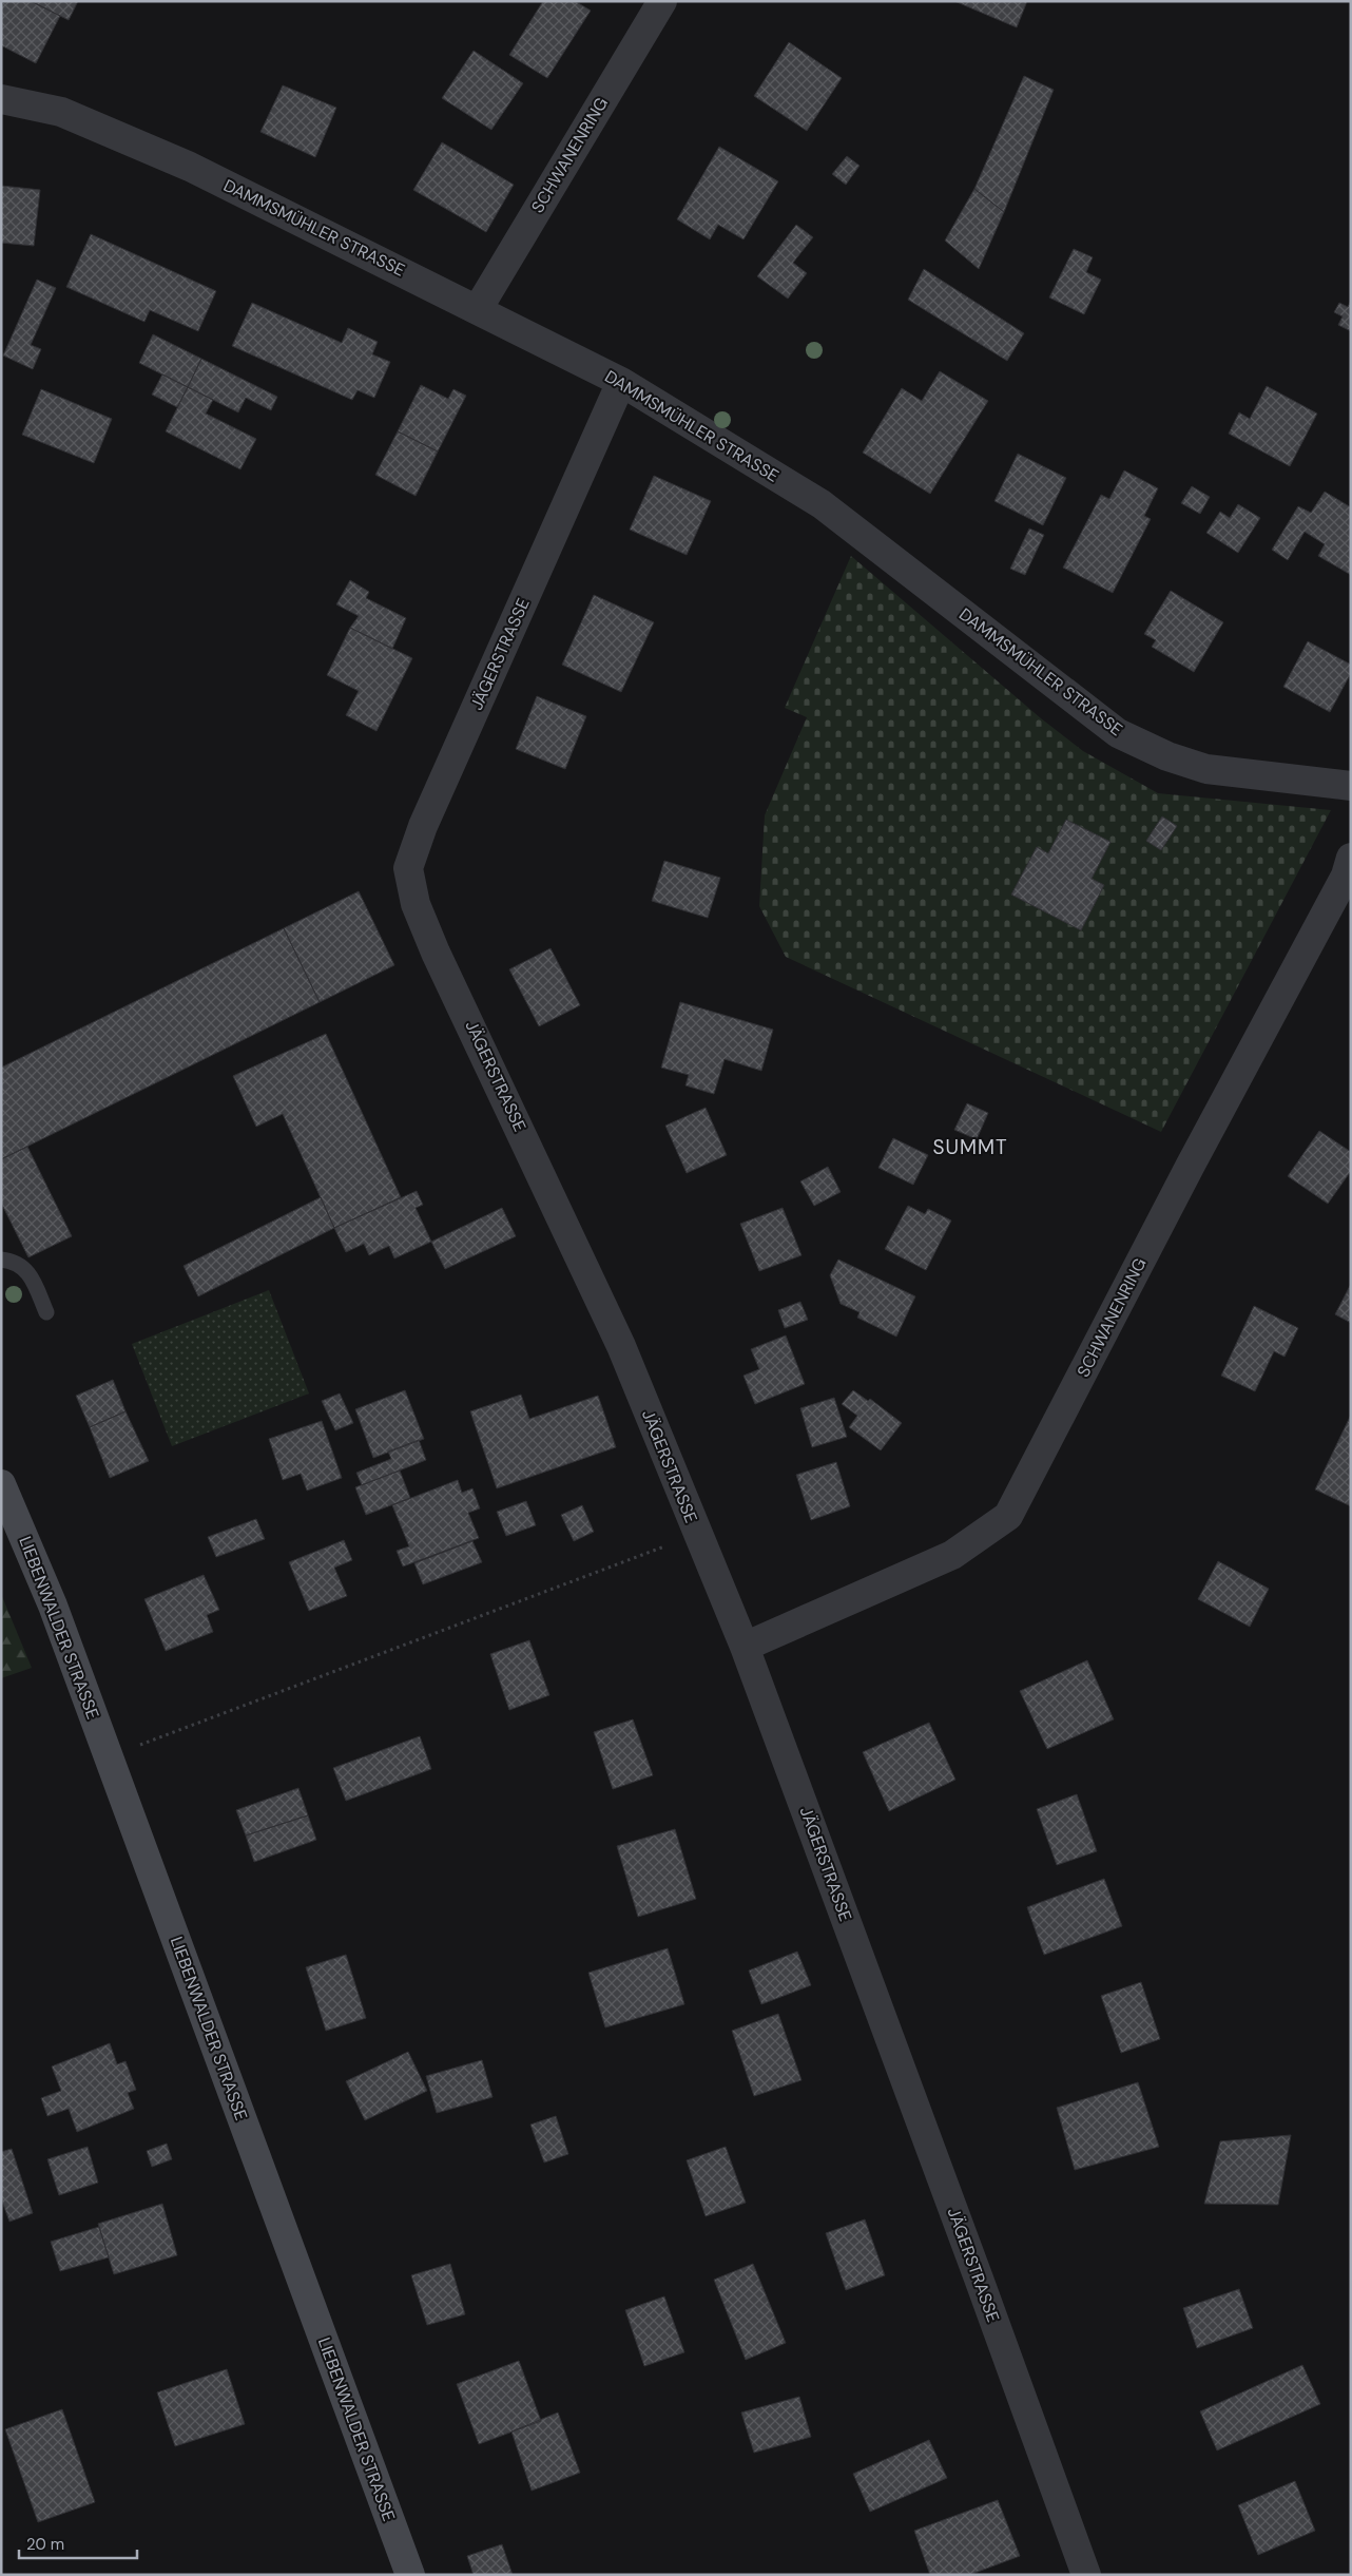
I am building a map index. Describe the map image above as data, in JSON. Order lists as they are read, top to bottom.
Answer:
{
  "streets": {
    "main road": ["LIEBENWALDER STRASSE"],
    "street": ["SCHWANENRING", "DAMMSMÜHLER STRASSE", "JÄGERSTRASSE"]
  },
  "crossings": [
    ["SCHWANENRING", "DAMMSMÜHLER STRASSE"],
    ["SCHWANENRING", "JÄGERSTRASSE"],
    ["DAMMSMÜHLER STRASSE", "JÄGERSTRASSE"]
  ],
  "districts": ["SUMMT"],
  "scale_bar": "20 m"
}
